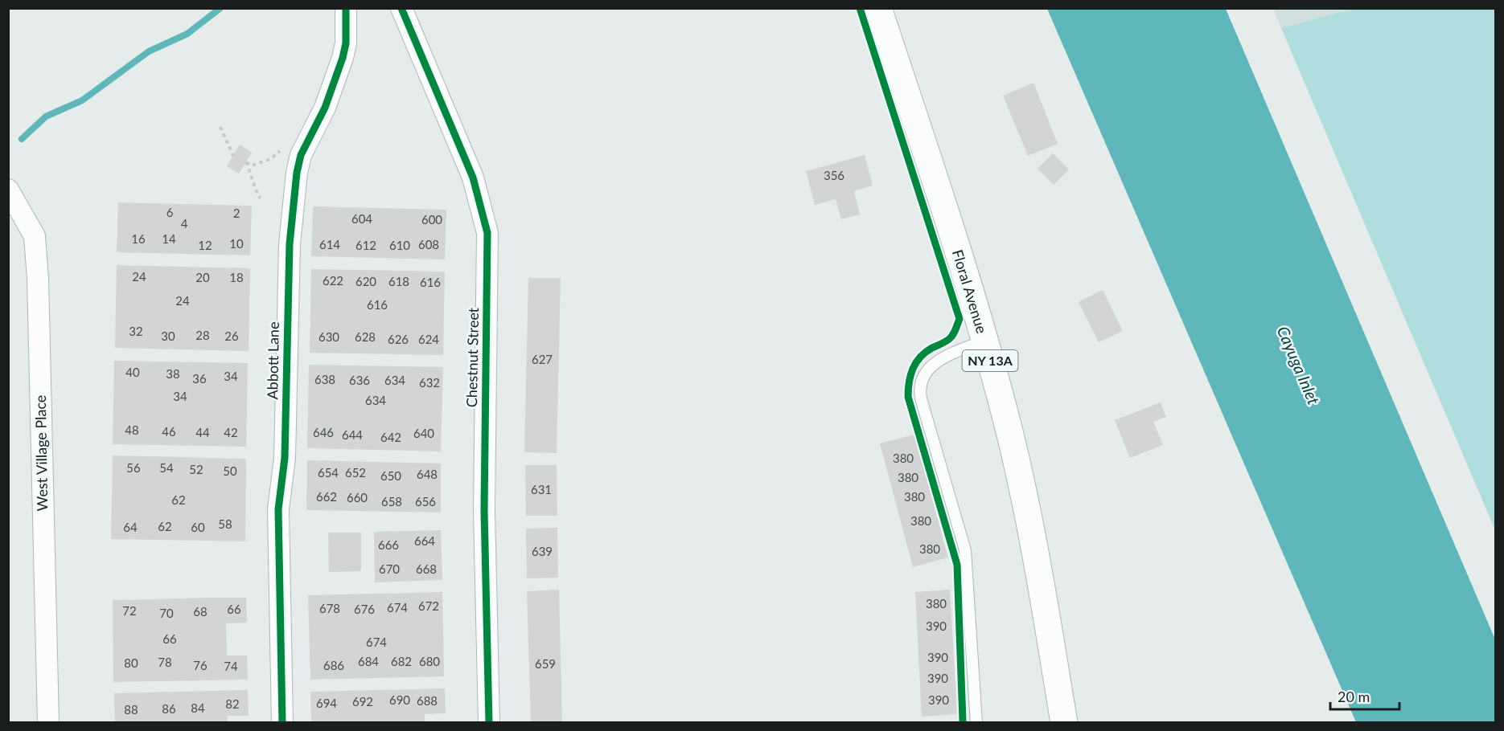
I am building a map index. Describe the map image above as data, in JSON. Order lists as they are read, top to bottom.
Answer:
{
  "streets": {
    "main road": ["Floral Avenue", "NY 13A"],
    "street": ["Chestnut Street", "Abbott Lane", "West Village Place"]
  },
  "water": ["Cayuga Inlet"],
  "house_numbers": [
    "356",
    "6",
    "2",
    "604",
    "600",
    "4",
    "16",
    "14",
    "10",
    "614",
    "608",
    "12",
    "612",
    "610",
    "24",
    "20",
    "18",
    "622",
    "620",
    "618",
    "616",
    "24",
    "616",
    "32",
    "28",
    "30",
    "26",
    "630",
    "628",
    "626",
    "624",
    "627",
    "40",
    "38",
    "34",
    "36",
    "638",
    "636",
    "634",
    "632",
    "34",
    "634",
    "48",
    "46",
    "44",
    "42",
    "646",
    "640",
    "644",
    "642",
    "380",
    "56",
    "54",
    "52",
    "50",
    "654",
    "652",
    "648",
    "650",
    "380",
    "631",
    "662",
    "380",
    "660",
    "62",
    "658",
    "656",
    "380",
    "58",
    "62",
    "64",
    "60",
    "664",
    "666",
    "380",
    "639",
    "670",
    "668",
    "380",
    "672",
    "674",
    "678",
    "66",
    "676",
    "72",
    "68",
    "70",
    "390",
    "66",
    "674",
    "390",
    "684",
    "682",
    "680",
    "78",
    "80",
    "659",
    "76",
    "686",
    "74",
    "390",
    "690",
    "390",
    "688",
    "692",
    "694",
    "82",
    "84",
    "86",
    "88"
  ],
  "scale_bar": "20 m"
}
